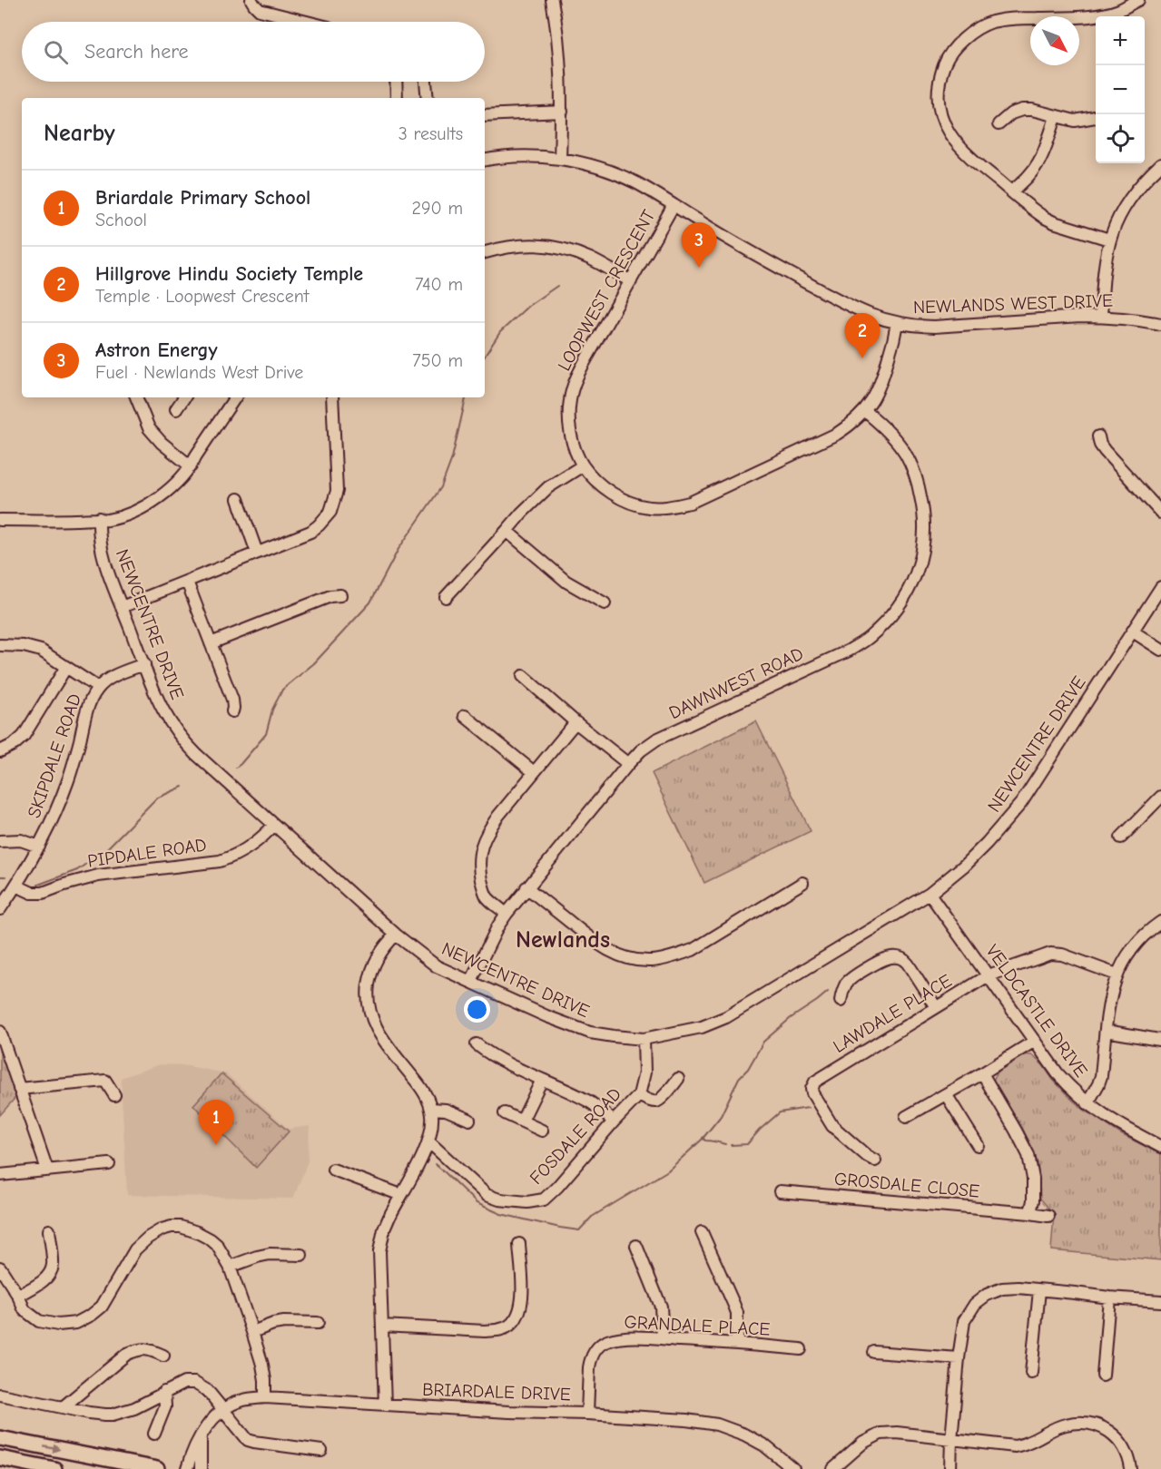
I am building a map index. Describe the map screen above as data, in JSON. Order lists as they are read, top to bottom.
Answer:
{
  "streets": {
    "street": [
      "LOOPWEST CRESCENT",
      "NEWLANDS WEST DRIVE",
      "NEWCENTRE DRIVE",
      "DAWNWEST ROAD",
      "SKIPDALE ROAD",
      "PIPDALE ROAD",
      "VELDCASTLE DRIVE",
      "LAWDALE PLACE",
      "FOSDALE ROAD",
      "GROSDALE CLOSE",
      "GRANDALE PLACE",
      "BRIARDALE DRIVE"
    ]
  },
  "crossings": [
    ["LOOPWEST CRESCENT", "NEWLANDS WEST DRIVE"],
    ["LOOPWEST CRESCENT", "DAWNWEST ROAD"],
    ["NEWCENTRE DRIVE", "DAWNWEST ROAD"],
    ["NEWCENTRE DRIVE", "SKIPDALE ROAD"],
    ["NEWCENTRE DRIVE", "PIPDALE ROAD"],
    ["NEWCENTRE DRIVE", "VELDCASTLE DRIVE"],
    ["NEWCENTRE DRIVE", "FOSDALE ROAD"],
    ["SKIPDALE ROAD", "PIPDALE ROAD"],
    ["VELDCASTLE DRIVE", "LAWDALE PLACE"],
    ["GRANDALE PLACE", "BRIARDALE DRIVE"]
  ],
  "districts": ["Newlands"],
  "north": "bottom right",
  "page": {
    "map_buttons": ["+", "−"],
    "search": "Search here",
    "heading": ["Nearby", "3 results"],
    "list": [
      {
        "mark": "1",
        "name": "Briardale Primary School",
        "note": "School",
        "value": "290 m"
      },
      {
        "mark": "2",
        "name": "Hillgrove Hindu Society Temple",
        "note": "Temple · Loopwest Crescent",
        "value": "740 m"
      },
      {
        "mark": "3",
        "name": "Astron Energy",
        "note": "Fuel · Newlands West Drive",
        "value": "750 m"
      }
    ],
    "pins": ["3", "2", "1"]
  }
}
